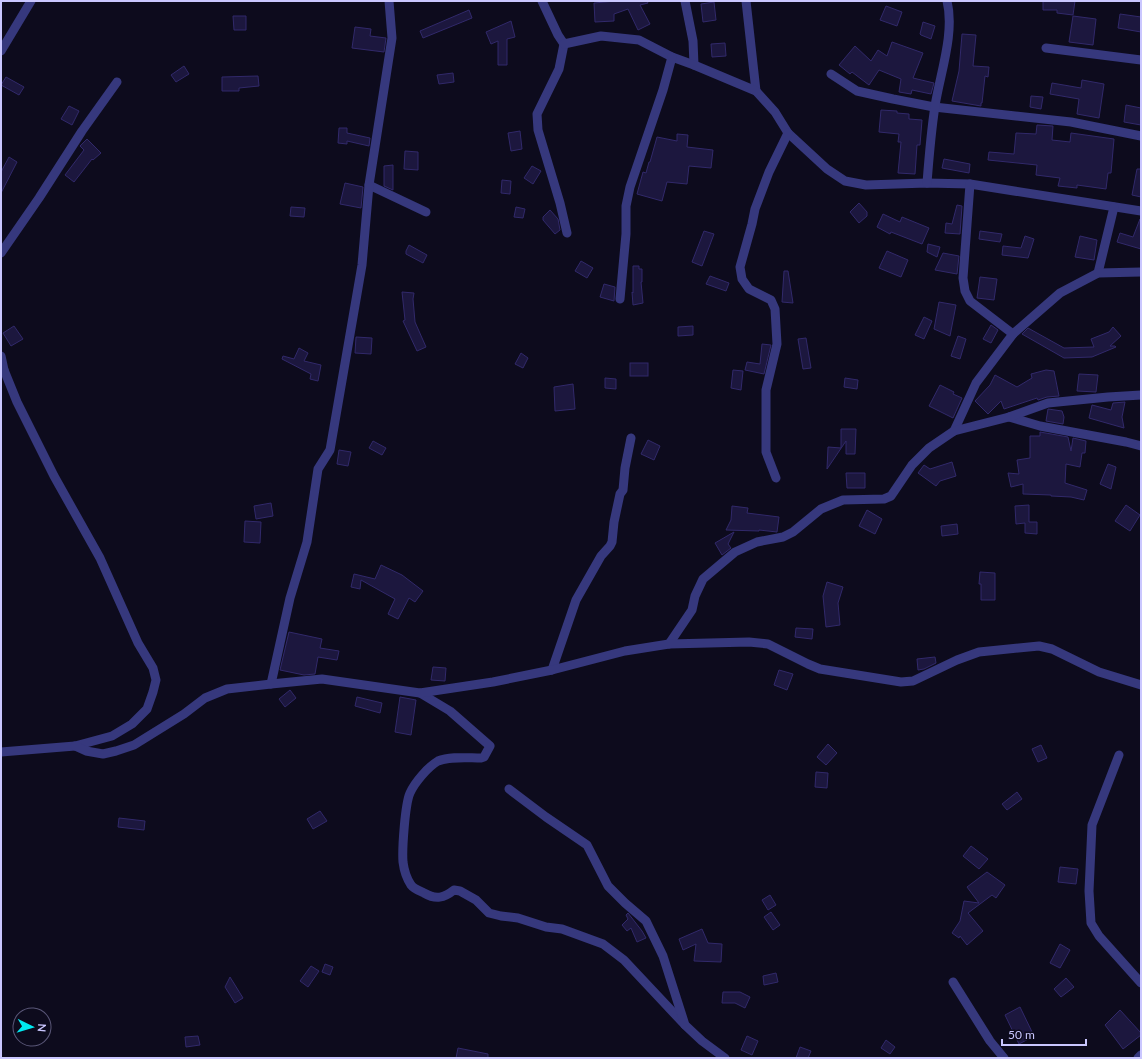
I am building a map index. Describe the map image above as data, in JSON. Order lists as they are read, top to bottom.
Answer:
{
  "scale_bar": "50 m",
  "north": "right"
}
